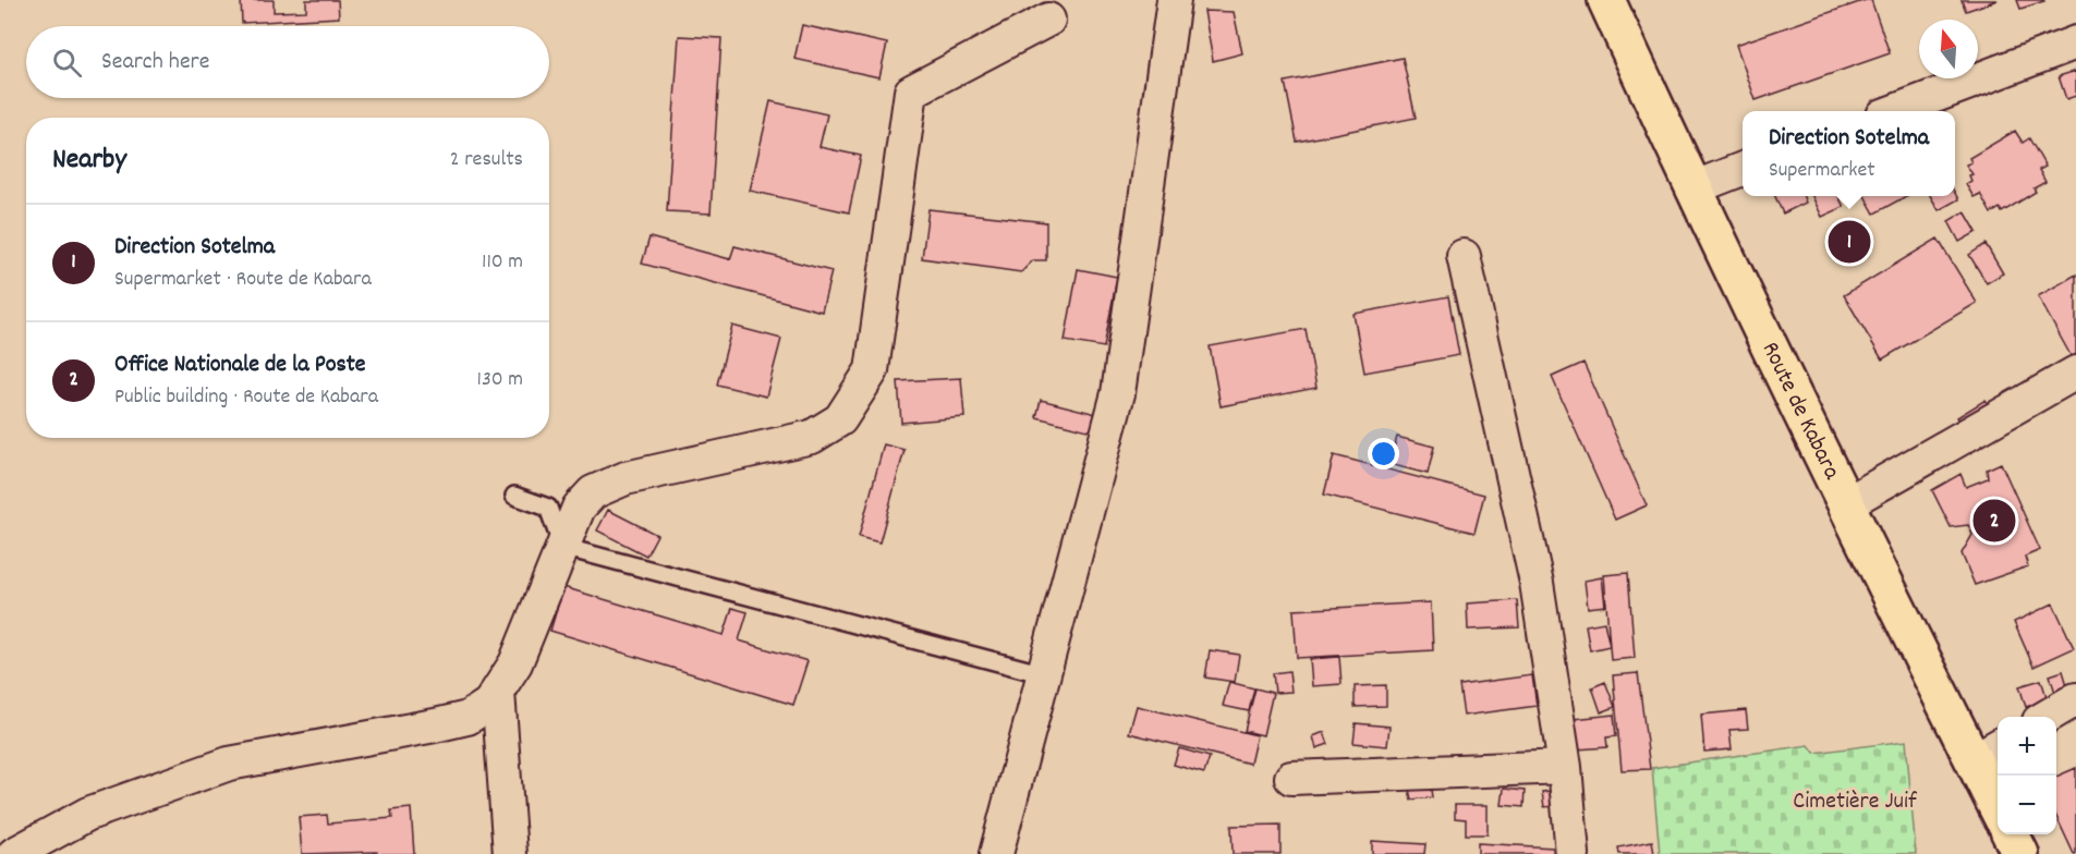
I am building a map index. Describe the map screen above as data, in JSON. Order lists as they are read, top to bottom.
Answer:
{
  "streets": {
    "main road": ["Route de Kabara"]
  },
  "parks": ["Cimetière Juif"],
  "north": "top",
  "page": {
    "search": "Search here",
    "popup": ["Direction Sotelma", "Supermarket"],
    "heading": ["Nearby", "2 results"],
    "list": [
      {
        "mark": "1",
        "name": "Direction Sotelma",
        "note": "Supermarket · Route de Kabara",
        "value": "110 m"
      },
      {
        "mark": "2",
        "name": "Office Nationale de la Poste",
        "note": "Public building · Route de Kabara",
        "value": "130 m"
      }
    ],
    "pins": ["1", "2"],
    "map_buttons": ["+", "−"]
  }
}
